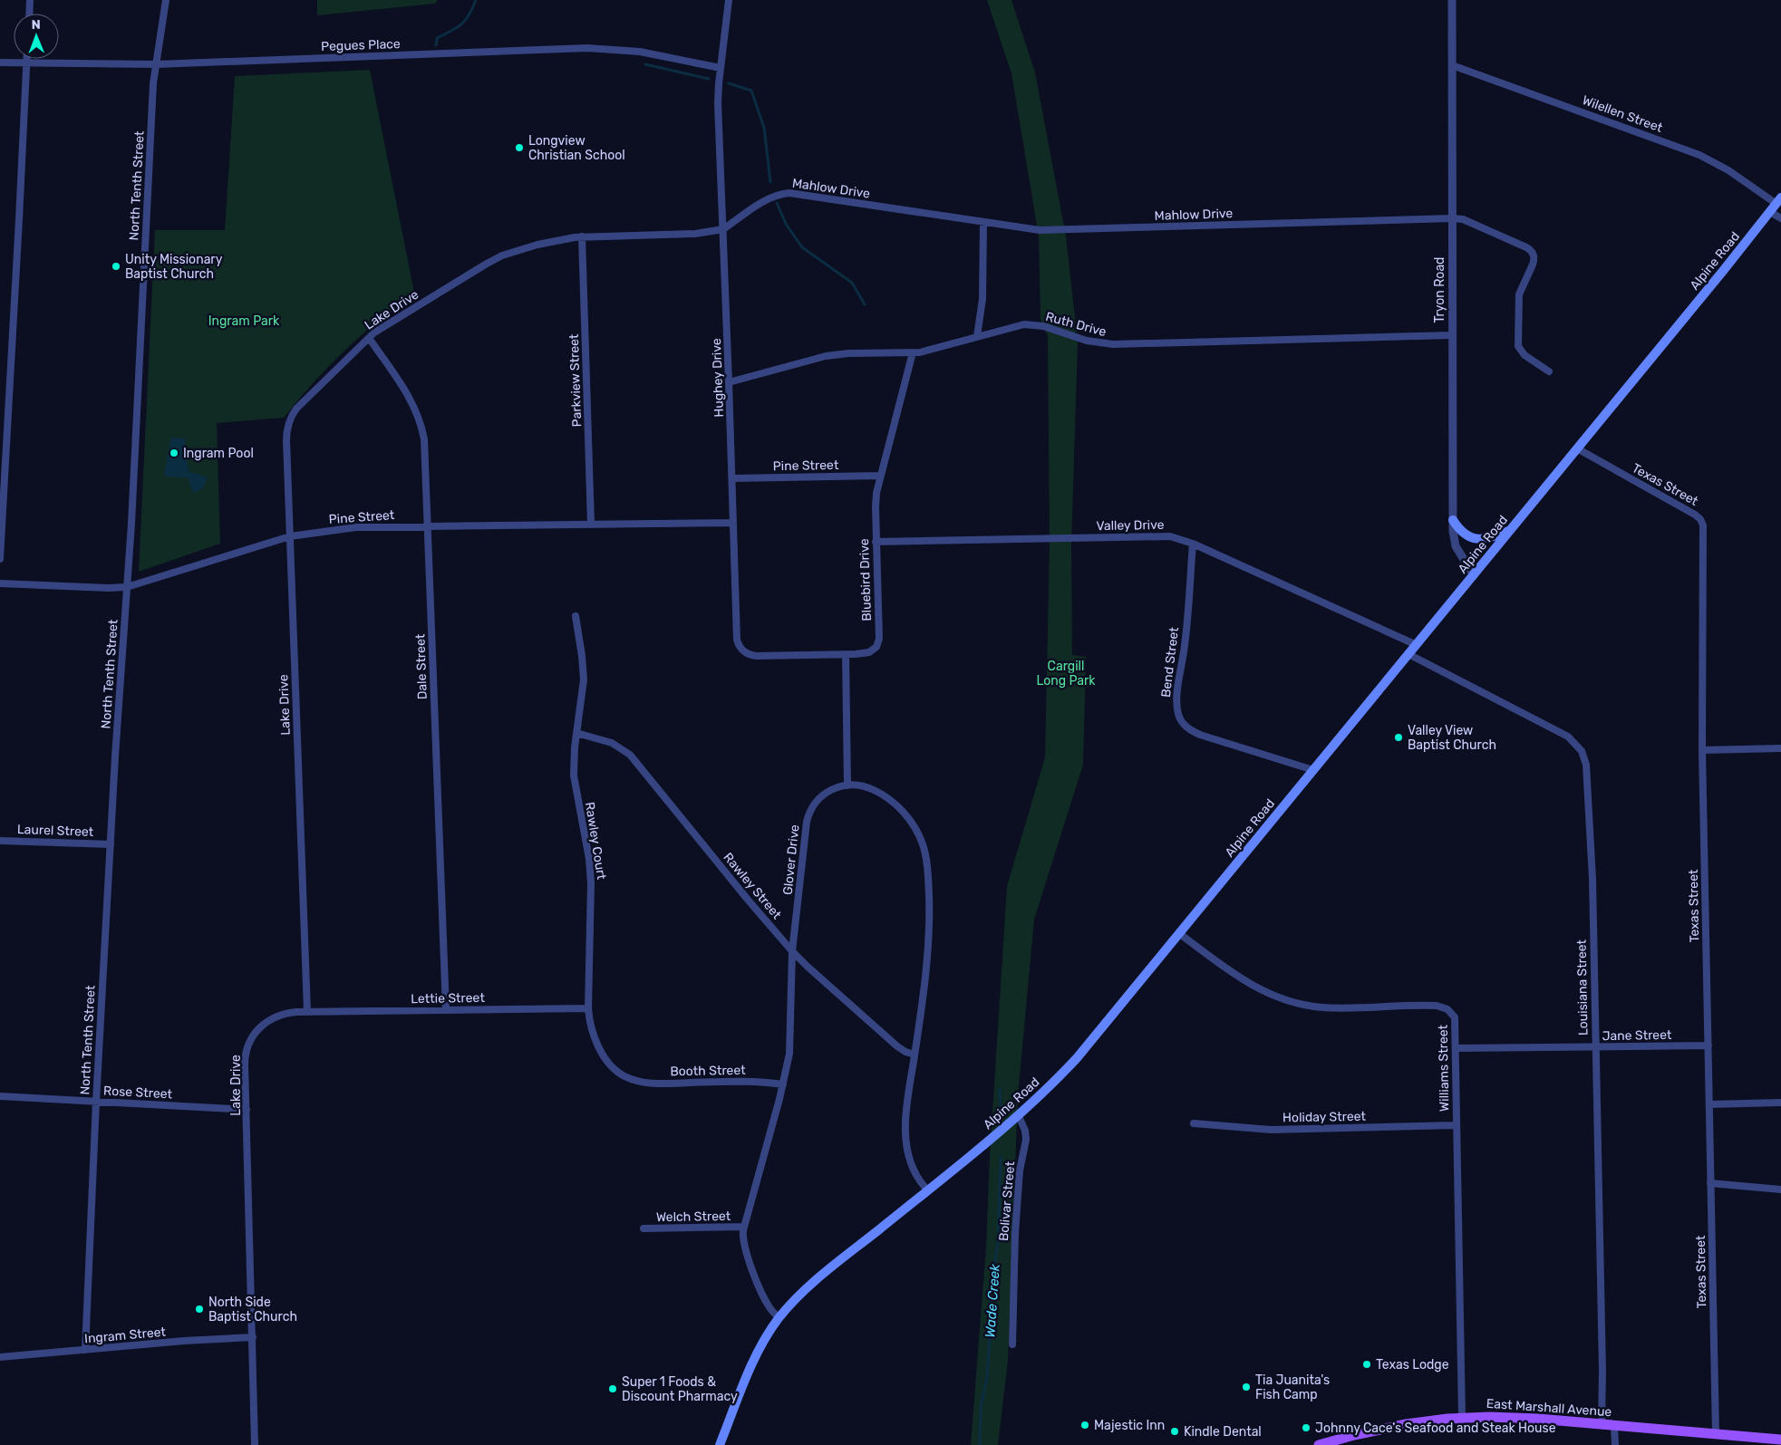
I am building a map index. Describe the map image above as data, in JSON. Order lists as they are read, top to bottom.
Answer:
{
  "streets": {
    "main road": ["Alpine Road", "East Marshall Avenue"],
    "street": [
      "Pegues Place",
      "Wilellen Street",
      "North Tenth Street",
      "Mahlow Drive",
      "Tryon Road",
      "Lake Drive",
      "Ruth Drive",
      "Hughey Drive",
      "Parkview Street",
      "Pine Street",
      "Texas Street",
      "Valley Drive",
      "Bluebird Drive",
      "Bend Street",
      "Dale Street",
      "Laurel Street",
      "Rawley Court",
      "Glover Drive",
      "Rawley Street",
      "Louisiana Street",
      "Lettie Street",
      "Jane Street",
      "Williams Street",
      "Booth Street",
      "Rose Street",
      "Holiday Street",
      "Bolivar Street",
      "Welch Street",
      "Ingram Street"
    ]
  },
  "crossings": [
    ["Pegues Place", "North Tenth Street"],
    ["Pegues Place", "Hughey Drive"],
    ["Wilellen Street", "Alpine Road"],
    ["Wilellen Street", "Tryon Road"],
    ["North Tenth Street", "Pine Street"],
    ["North Tenth Street", "Laurel Street"],
    ["North Tenth Street", "Rose Street"],
    ["North Tenth Street", "Ingram Street"],
    ["Mahlow Drive", "Tryon Road"],
    ["Mahlow Drive", "Lake Drive"],
    ["Mahlow Drive", "Hughey Drive"],
    ["Alpine Road", "Tryon Road"],
    ["Alpine Road", "Texas Street"],
    ["Alpine Road", "Valley Drive"],
    ["Alpine Road", "Bend Street"],
    ["Alpine Road", "Glover Drive"],
    ["Alpine Road", "Louisiana Street"],
    ["Alpine Road", "Williams Street"],
    ["Alpine Road", "Bolivar Street"],
    ["Tryon Road", "Ruth Drive"],
    ["Lake Drive", "Hughey Drive"],
    ["Lake Drive", "Parkview Street"],
    ["Lake Drive", "Pine Street"],
    ["Lake Drive", "Dale Street"],
    ["Lake Drive", "Lettie Street"],
    ["Lake Drive", "Rose Street"],
    ["Lake Drive", "Ingram Street"],
    ["Ruth Drive", "Hughey Drive"],
    ["Ruth Drive", "Bluebird Drive"],
    ["Hughey Drive", "Pine Street"],
    ["Hughey Drive", "Bluebird Drive"],
    ["Parkview Street", "Pine Street"],
    ["Pine Street", "Bluebird Drive"],
    ["Pine Street", "Dale Street"],
    ["Texas Street", "Jane Street"],
    ["Texas Street", "East Marshall Avenue"],
    ["Valley Drive", "Bluebird Drive"],
    ["Valley Drive", "Bend Street"],
    ["Dale Street", "Lettie Street"],
    ["Rawley Court", "Rawley Street"],
    ["Rawley Court", "Lettie Street"],
    ["Rawley Court", "Booth Street"],
    ["Glover Drive", "Rawley Street"],
    ["Glover Drive", "Booth Street"],
    ["Glover Drive", "Welch Street"],
    ["Louisiana Street", "Jane Street"],
    ["Louisiana Street", "East Marshall Avenue"],
    ["Jane Street", "Williams Street"],
    ["Williams Street", "Holiday Street"],
    ["Williams Street", "East Marshall Avenue"]
  ],
  "water": ["Wade Creek"],
  "parks": ["Ingram Park", "Cargill Long Park"],
  "places": [
    "Longview Christian School",
    "Unity Missionary Baptist Church",
    "Ingram Pool",
    "Valley View Baptist Church",
    "North Side Baptist Church",
    "Texas Lodge",
    "Tia Juanita's Fish Camp",
    "Super 1 Foods & Discount Pharmacy",
    "Majestic Inn",
    "Johnny Cace's Seafood and Steak House",
    "Kindle Dental"
  ],
  "north": "top"
}
